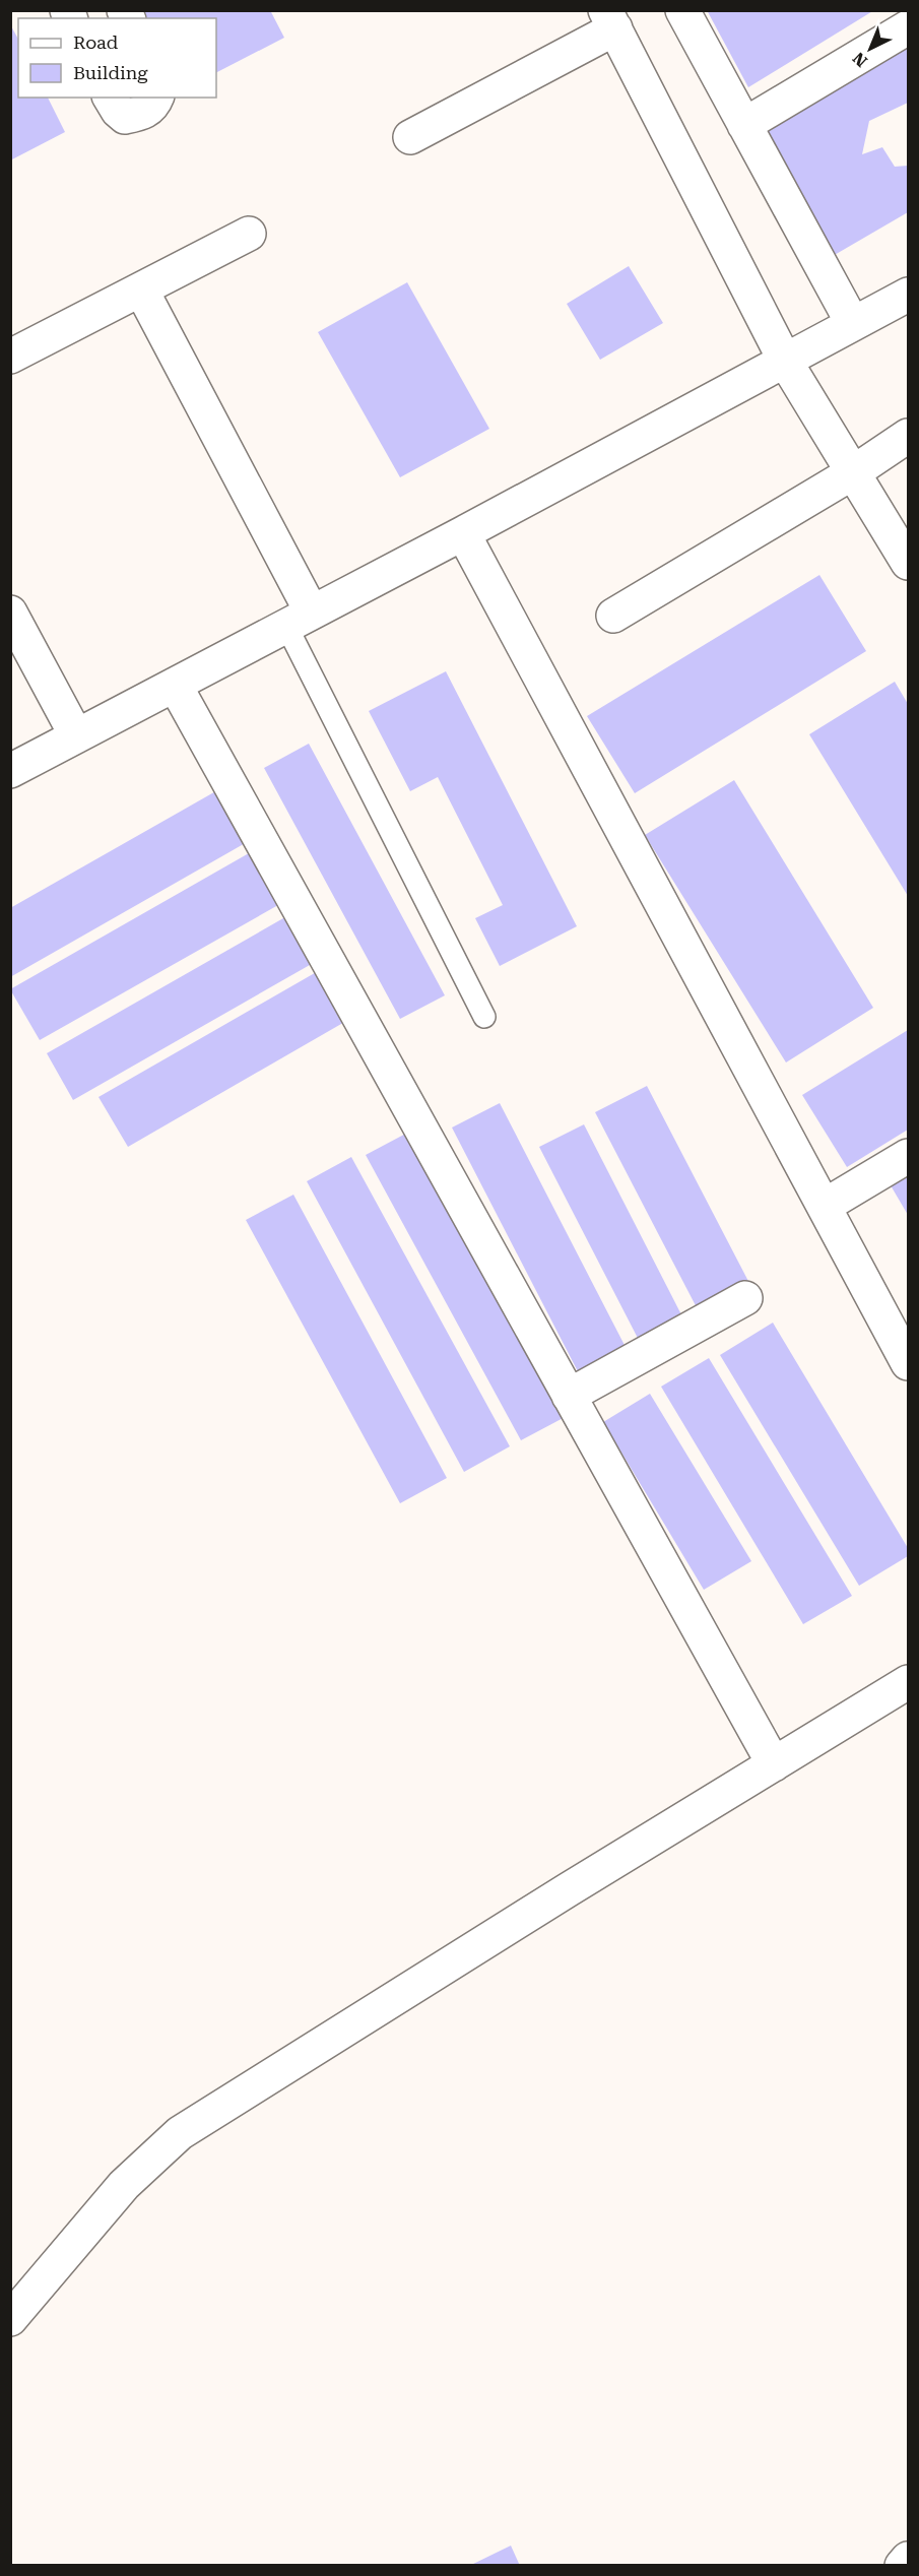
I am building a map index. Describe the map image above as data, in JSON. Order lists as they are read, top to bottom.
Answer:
{
  "legend": ["Road", "Building"],
  "north": "bottom left"
}
